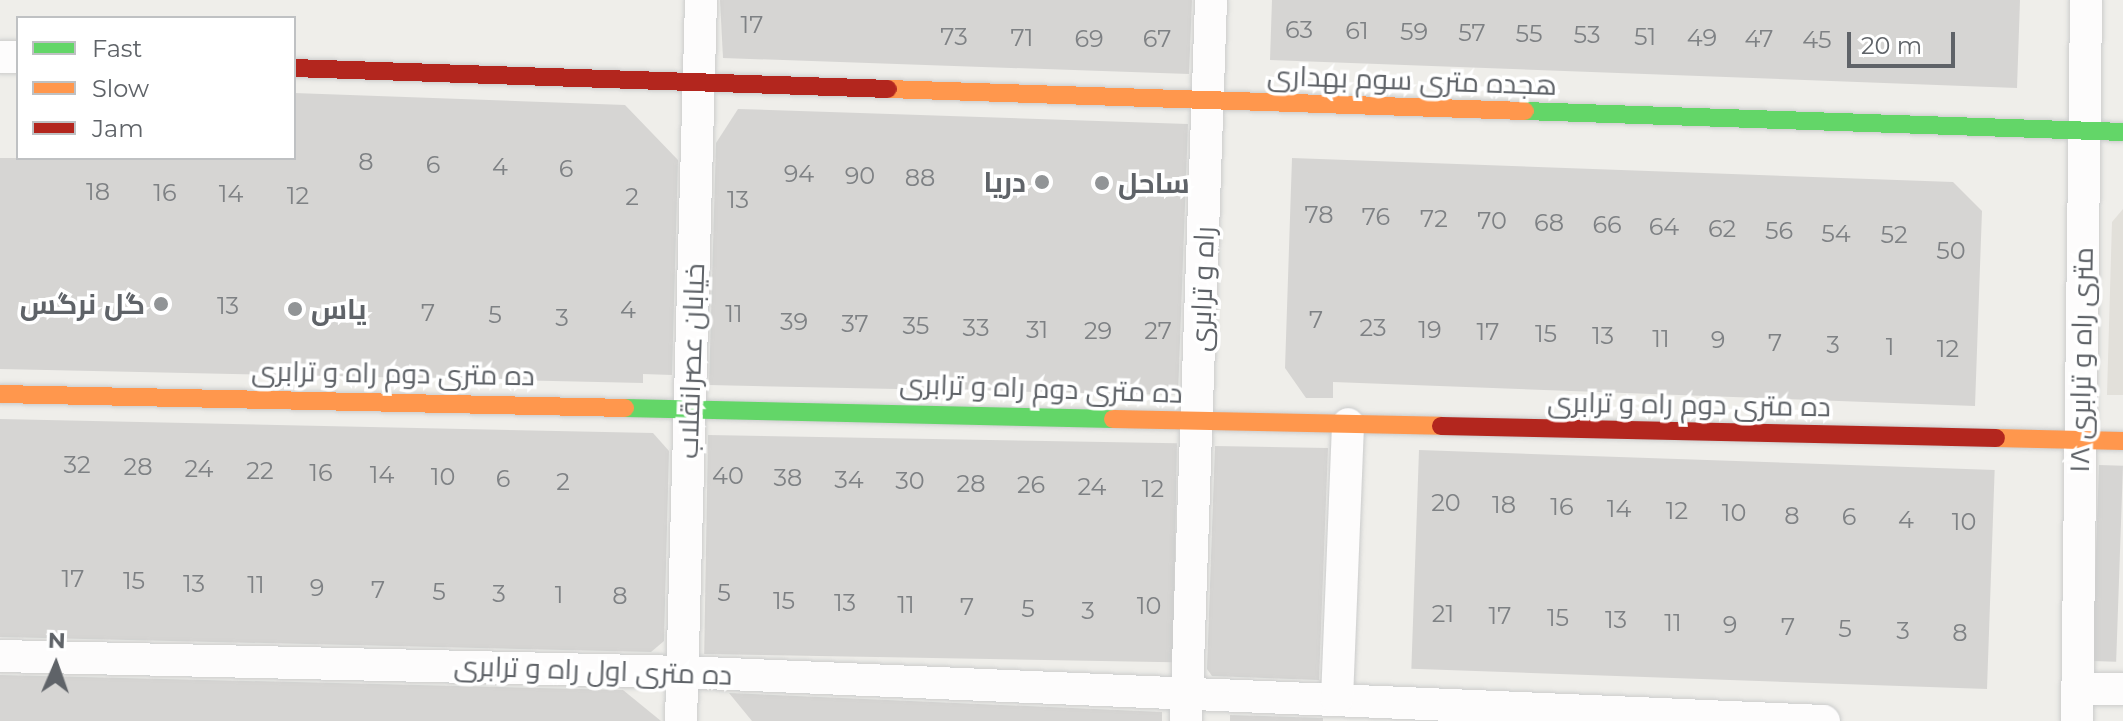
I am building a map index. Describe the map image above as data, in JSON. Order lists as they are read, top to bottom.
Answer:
{
  "streets": {
    "street": [
      "هجده متری سوم بهداری",
      "راه و ترابری",
      "۱۸ متری راه و ترابری",
      "خیابان عصرانقلاب",
      "ده متری دوم راه و ترابری",
      "ده متری اول راه و ترابری"
    ]
  },
  "crossings": [
    ["هجده متری سوم بهداری", "راه و ترابری"],
    ["هجده متری سوم بهداری", "۱۸ متری راه و ترابری"],
    ["هجده متری سوم بهداری", "خیابان عصرانقلاب"],
    ["راه و ترابری", "ده متری دوم راه و ترابری"],
    ["راه و ترابری", "ده متری اول راه و ترابری"],
    ["۱۸ متری راه و ترابری", "ده متری دوم راه و ترابری"],
    ["خیابان عصرانقلاب", "ده متری دوم راه و ترابری"],
    ["خیابان عصرانقلاب", "ده متری اول راه و ترابری"]
  ],
  "places": [
    "دریا",
    "ساحل",
    "گل نرگس",
    "یاس"
  ],
  "house_numbers": [
    "17",
    "63",
    "61",
    "59",
    "57",
    "55",
    "53",
    "73",
    "51",
    "71",
    "49",
    "69",
    "67",
    "47",
    "45",
    "8",
    "6",
    "4",
    "6",
    "94",
    "90",
    "88",
    "18",
    "16",
    "14",
    "12",
    "2",
    "13",
    "78",
    "76",
    "72",
    "70",
    "68",
    "66",
    "64",
    "62",
    "56",
    "54",
    "52",
    "50",
    "13",
    "4",
    "7",
    "11",
    "5",
    "3",
    "7",
    "39",
    "37",
    "35",
    "33",
    "23",
    "31",
    "19",
    "29",
    "27",
    "17",
    "15",
    "13",
    "11",
    "9",
    "7",
    "3",
    "1",
    "12",
    "32",
    "28",
    "24",
    "22",
    "16",
    "14",
    "40",
    "10",
    "38",
    "6",
    "34",
    "30",
    "2",
    "28",
    "26",
    "24",
    "12",
    "20",
    "18",
    "16",
    "14",
    "12",
    "10",
    "8",
    "6",
    "4",
    "10",
    "17",
    "15",
    "13",
    "11",
    "9",
    "7",
    "5",
    "5",
    "3",
    "1",
    "8",
    "15",
    "13",
    "11",
    "10",
    "7",
    "5",
    "3",
    "21",
    "17",
    "15",
    "13",
    "11",
    "9",
    "7",
    "5",
    "3",
    "8"
  ],
  "legend": ["Fast", "Slow", "Jam"],
  "scale_bar": "20 m",
  "north": "top"
}
